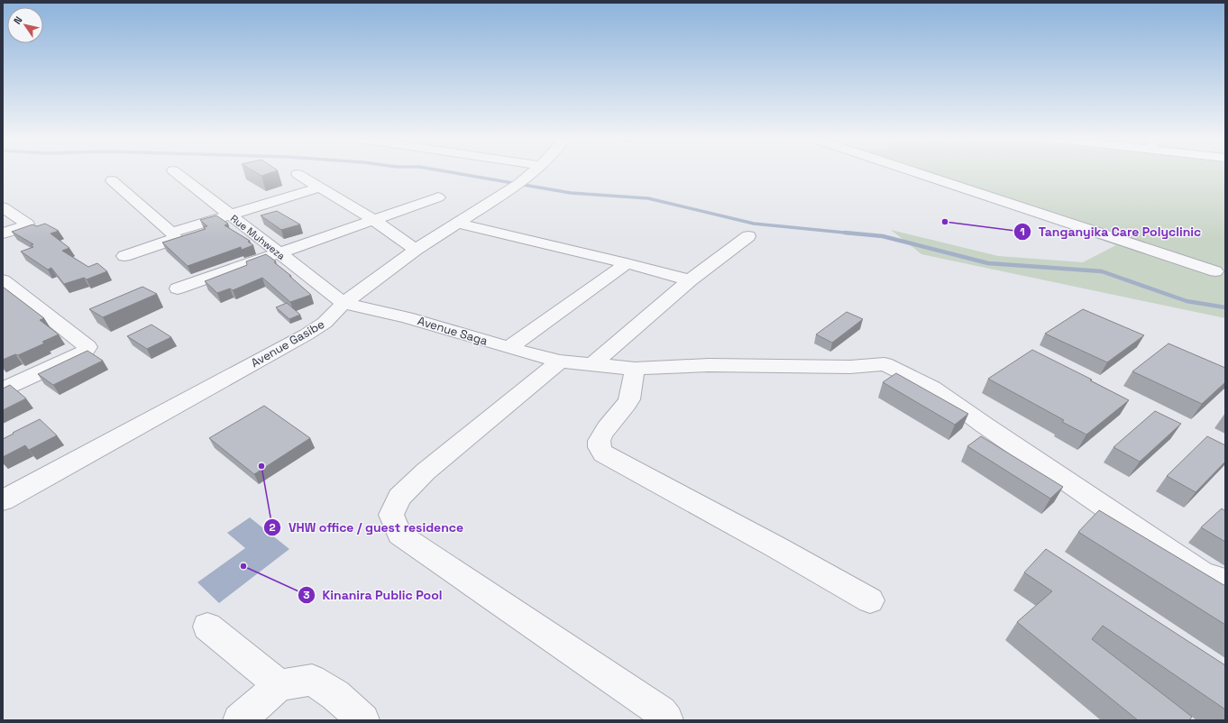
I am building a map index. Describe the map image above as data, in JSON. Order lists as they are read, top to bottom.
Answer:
{
  "streets": {
    "street": ["Rue Muhweza", "Avenue Saga", "Avenue Gasibe"]
  },
  "crossings": [
    ["Rue Muhweza", "Avenue Saga"],
    ["Rue Muhweza", "Avenue Gasibe"],
    ["Avenue Saga", "Avenue Gasibe"]
  ],
  "places": ["Tanganyika Care Polyclinic", "VHW office / guest residence", "Kinanira Public Pool"],
  "north": "top left"
}
